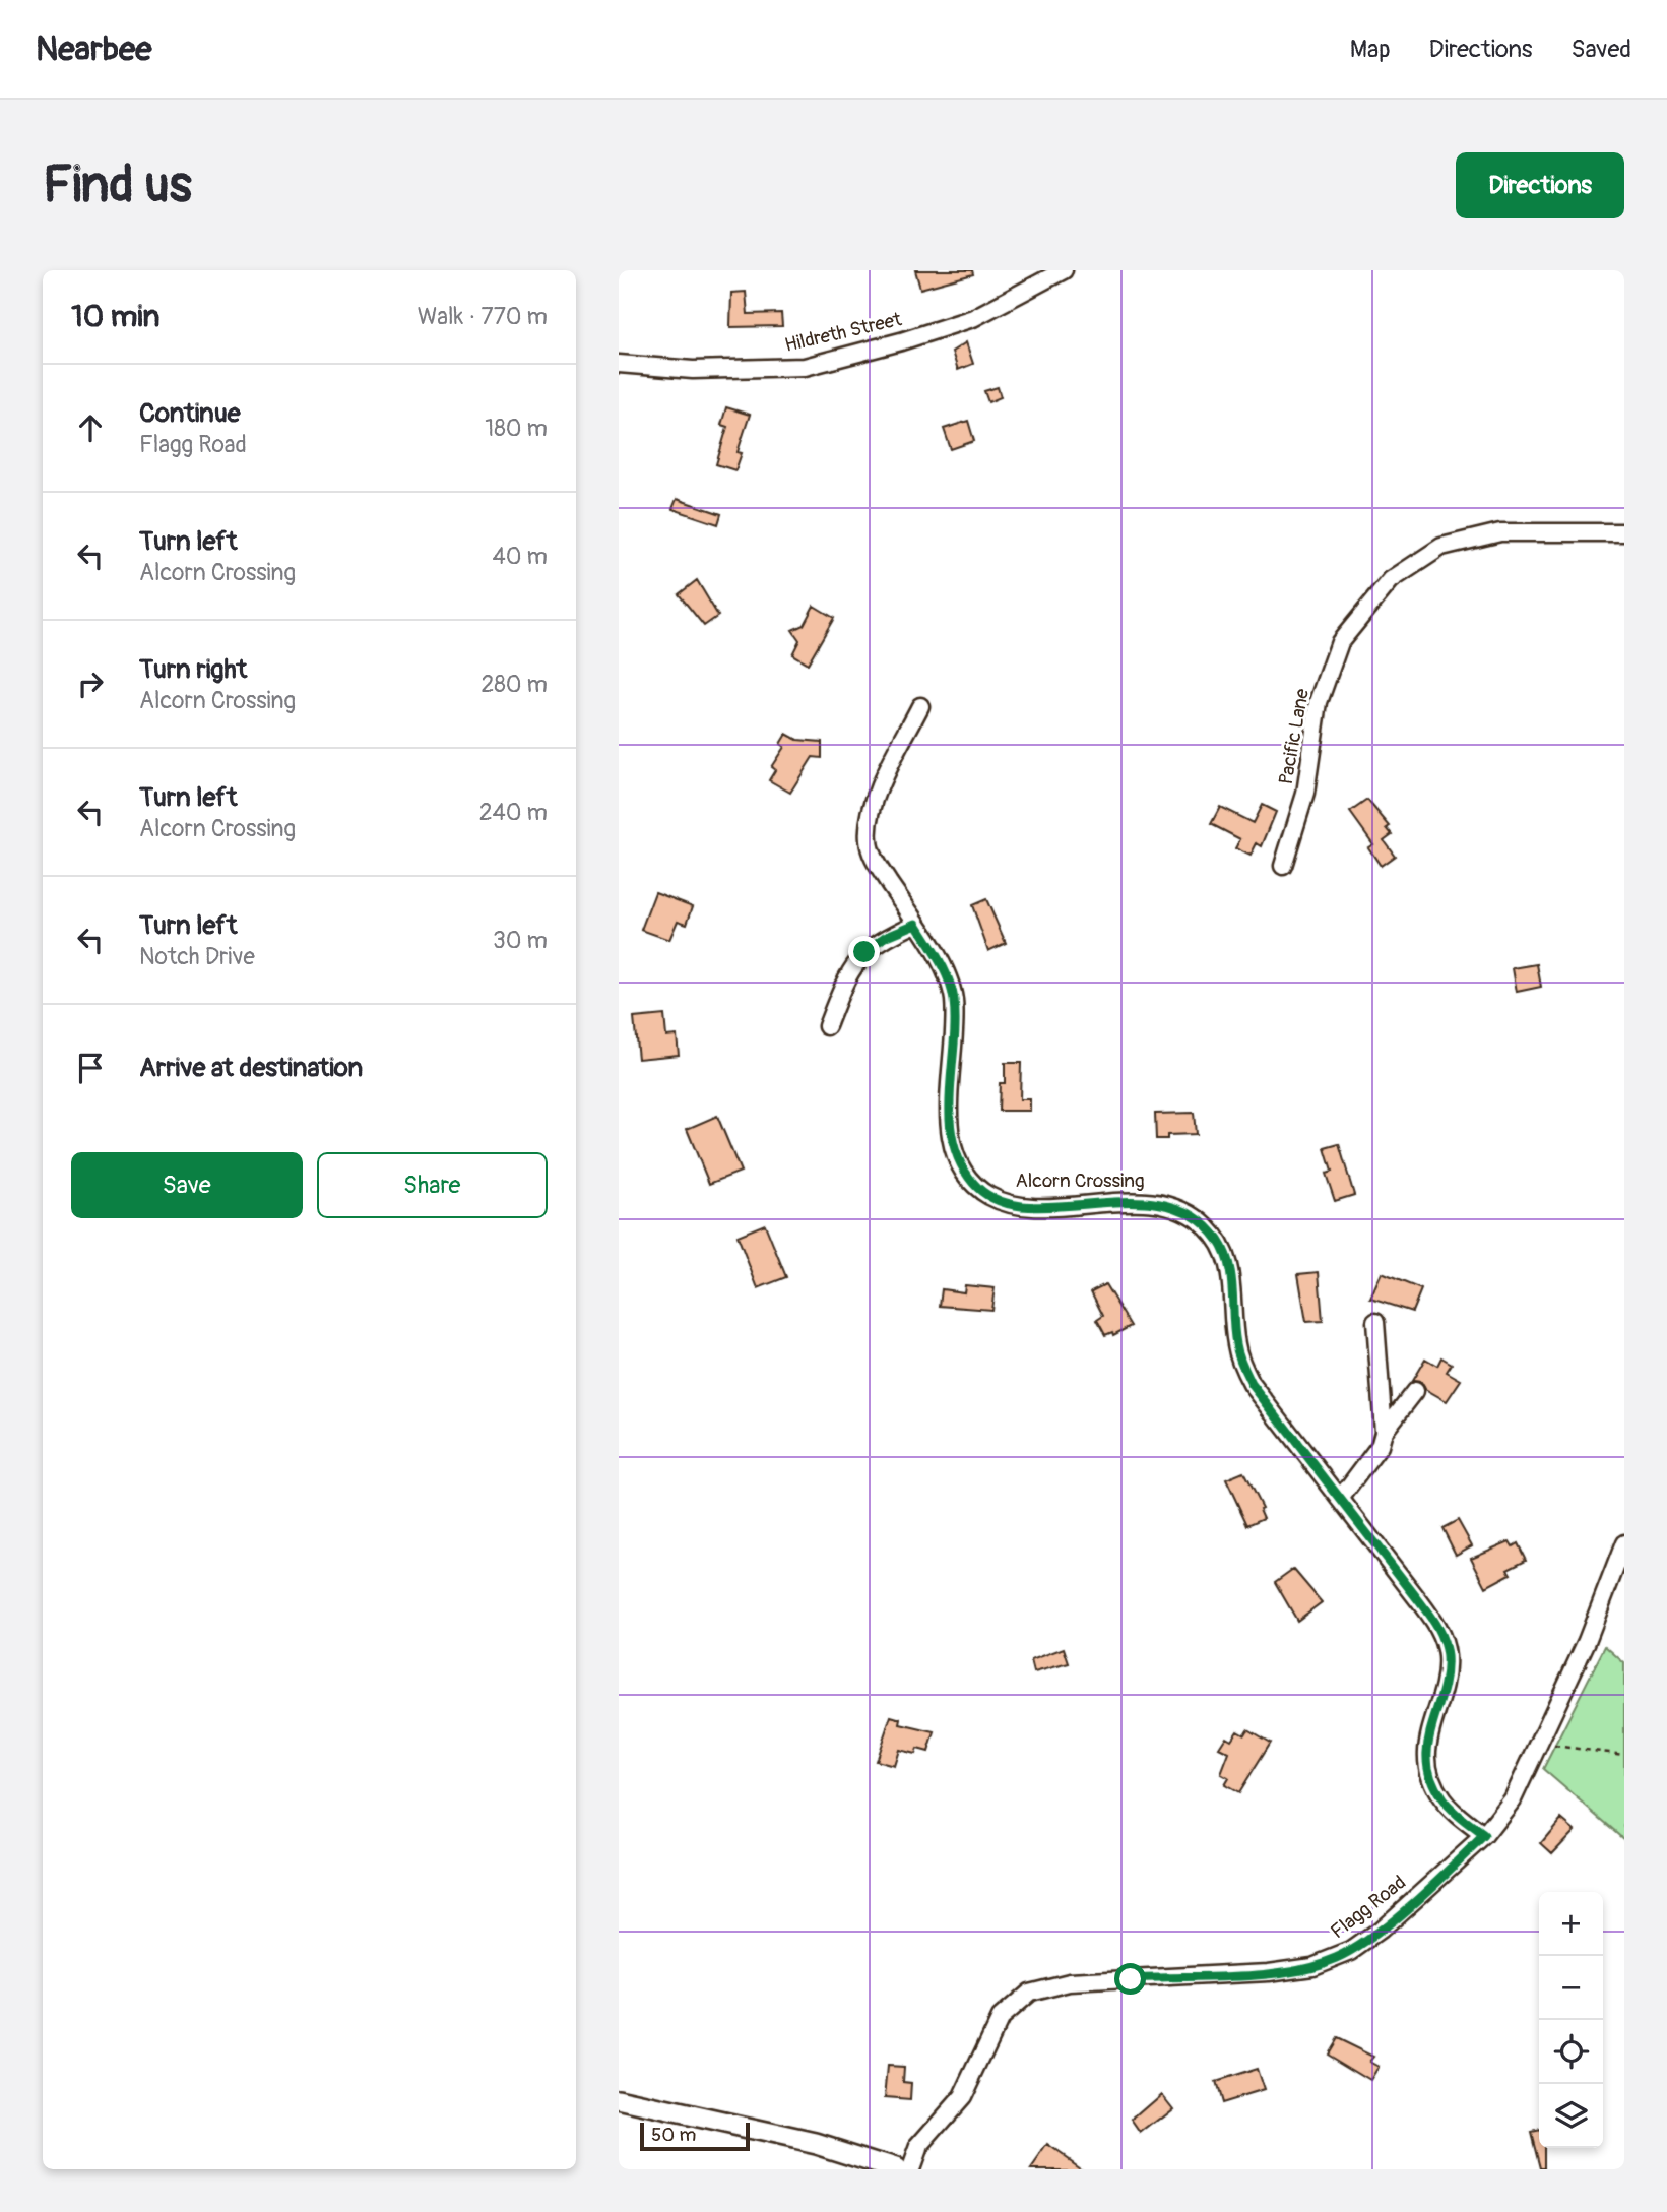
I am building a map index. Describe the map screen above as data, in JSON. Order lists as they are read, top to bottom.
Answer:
{
  "streets": {
    "street": [
      "Hildreth Street",
      "Pacific Lane",
      "Alcorn Crossing",
      "Flagg Road"
    ]
  },
  "crossings": [
    ["Alcorn Crossing", "Flagg Road"]
  ],
  "scale_bar": "50 m",
  "page": {
    "header": "Nearbee",
    "nav": ["Map", "Directions", "Saved"],
    "buttons": [
      "Directions",
      ["Save", "Share"]
    ],
    "title": "Find us",
    "heading": ["10 min", "Walk · 770 m"],
    "list": [
      ["Continue", "Flagg Road", "180 m"],
      ["Turn left", "Alcorn Crossing", "40 m"],
      ["Turn right", "Alcorn Crossing", "280 m"],
      ["Turn left", "Alcorn Crossing", "240 m"],
      ["Turn left", "Notch Drive", "30 m"],
      "Arrive at destination"
    ],
    "map_buttons": ["+", "−"],
    "scale": "50 m"
  }
}
